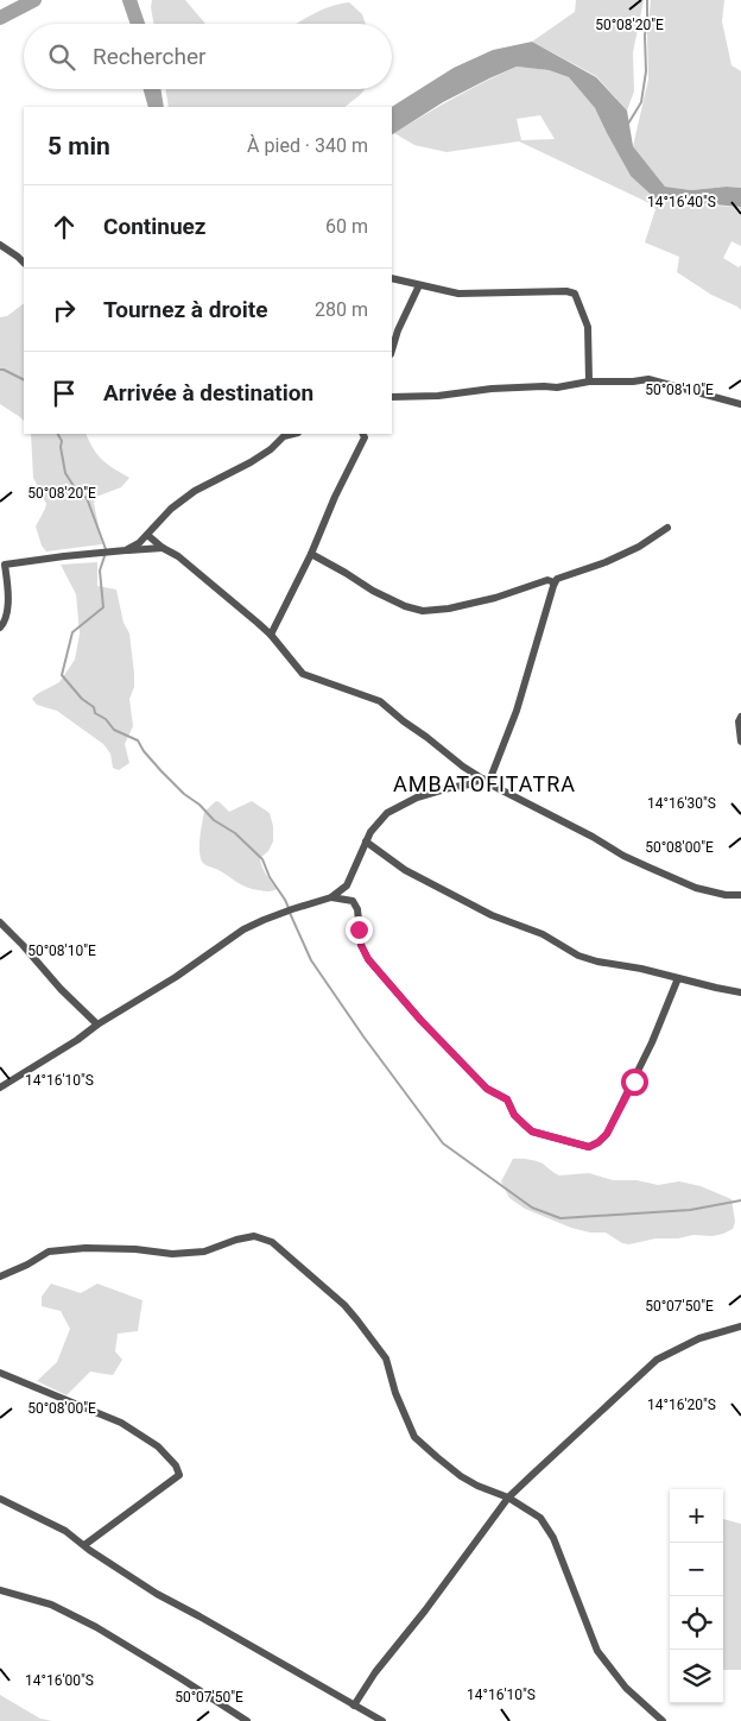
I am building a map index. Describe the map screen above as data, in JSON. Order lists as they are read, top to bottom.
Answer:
{
  "districts": ["AMBATOFITATRA"],
  "page": {
    "search": "Rechercher",
    "heading": ["5 min", "À pied · 340 m"],
    "list": [
      ["Continuez", "60 m"],
      ["Tournez à droite", "280 m"],
      "Arrivée à destination"
    ],
    "map_buttons": ["+", "−"]
  },
  "coordinates": [
    "50°08'20\"E",
    "14°16'40\"S",
    "50°08'10\"E",
    "14°16'30\"S",
    "50°08'00\"E",
    "14°16'10\"S",
    "50°07'50\"E",
    "14°16'20\"S",
    "14°16'00\"S"
  ]
}
